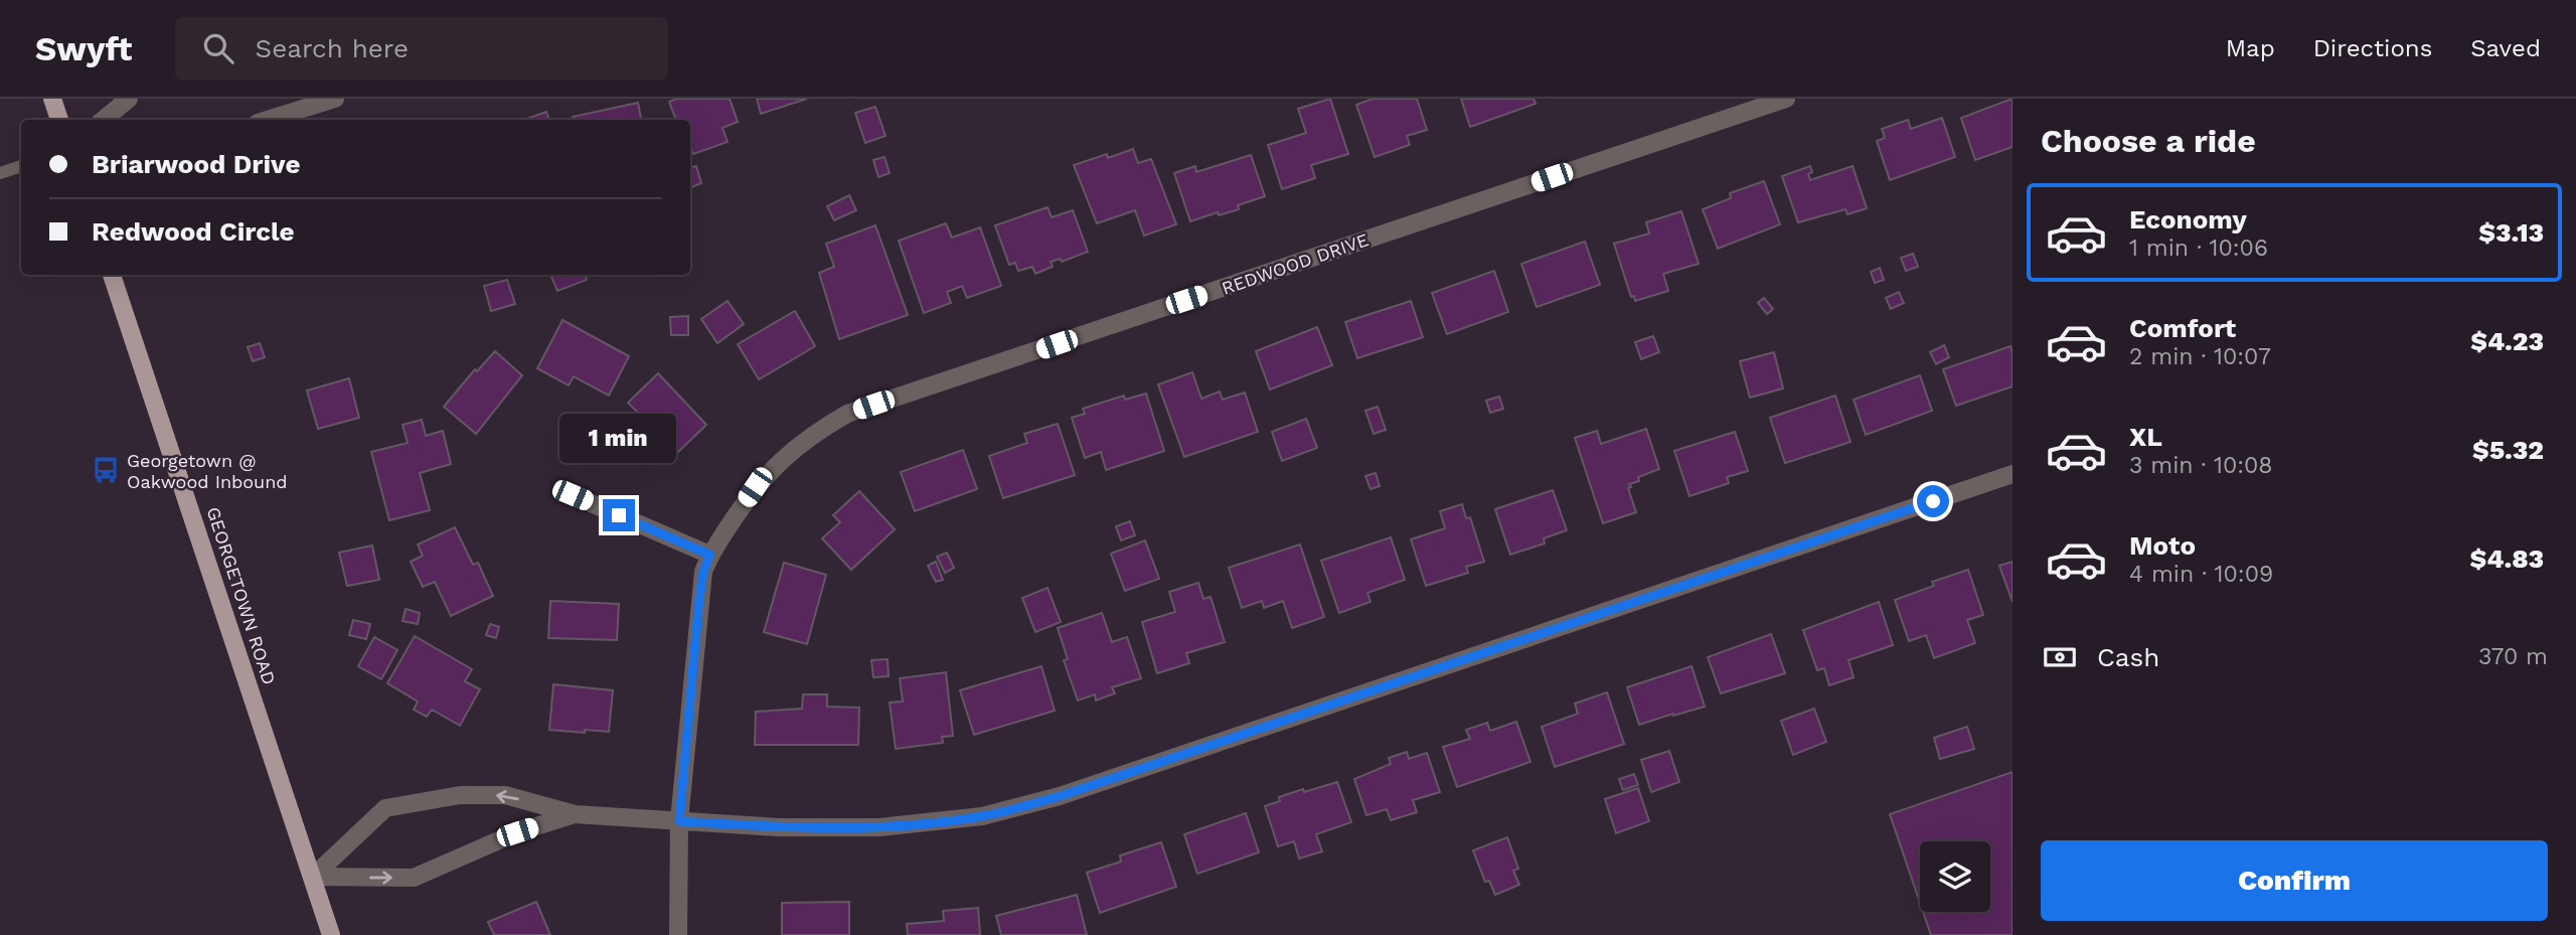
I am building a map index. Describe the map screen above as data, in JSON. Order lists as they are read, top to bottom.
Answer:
{
  "streets": {
    "main road": ["GEORGETOWN ROAD"],
    "street": ["REDWOOD DRIVE"]
  },
  "places": {
    "bus stop": ["Georgetown @ Oakwood Inbound"]
  },
  "page": {
    "header": "Swyft",
    "search": "Search here",
    "nav": ["Map", "Directions", "Saved"],
    "heading": "Choose a ride",
    "banner": ["Briarwood Drive", "Redwood Circle"],
    "list": [
      {
        "name": "Economy",
        "note": "1 min · 10:06",
        "value": "$3.13"
      },
      {
        "name": "Comfort",
        "note": "2 min · 10:07",
        "value": "$4.23"
      },
      {
        "name": "XL",
        "note": "3 min · 10:08",
        "value": "$5.32"
      },
      {
        "name": "Moto",
        "note": "4 min · 10:09",
        "value": "$4.83"
      }
    ],
    "bubble": "1 min",
    "pay": ["Cash", "370 m"],
    "buttons": "Confirm"
  }
}
